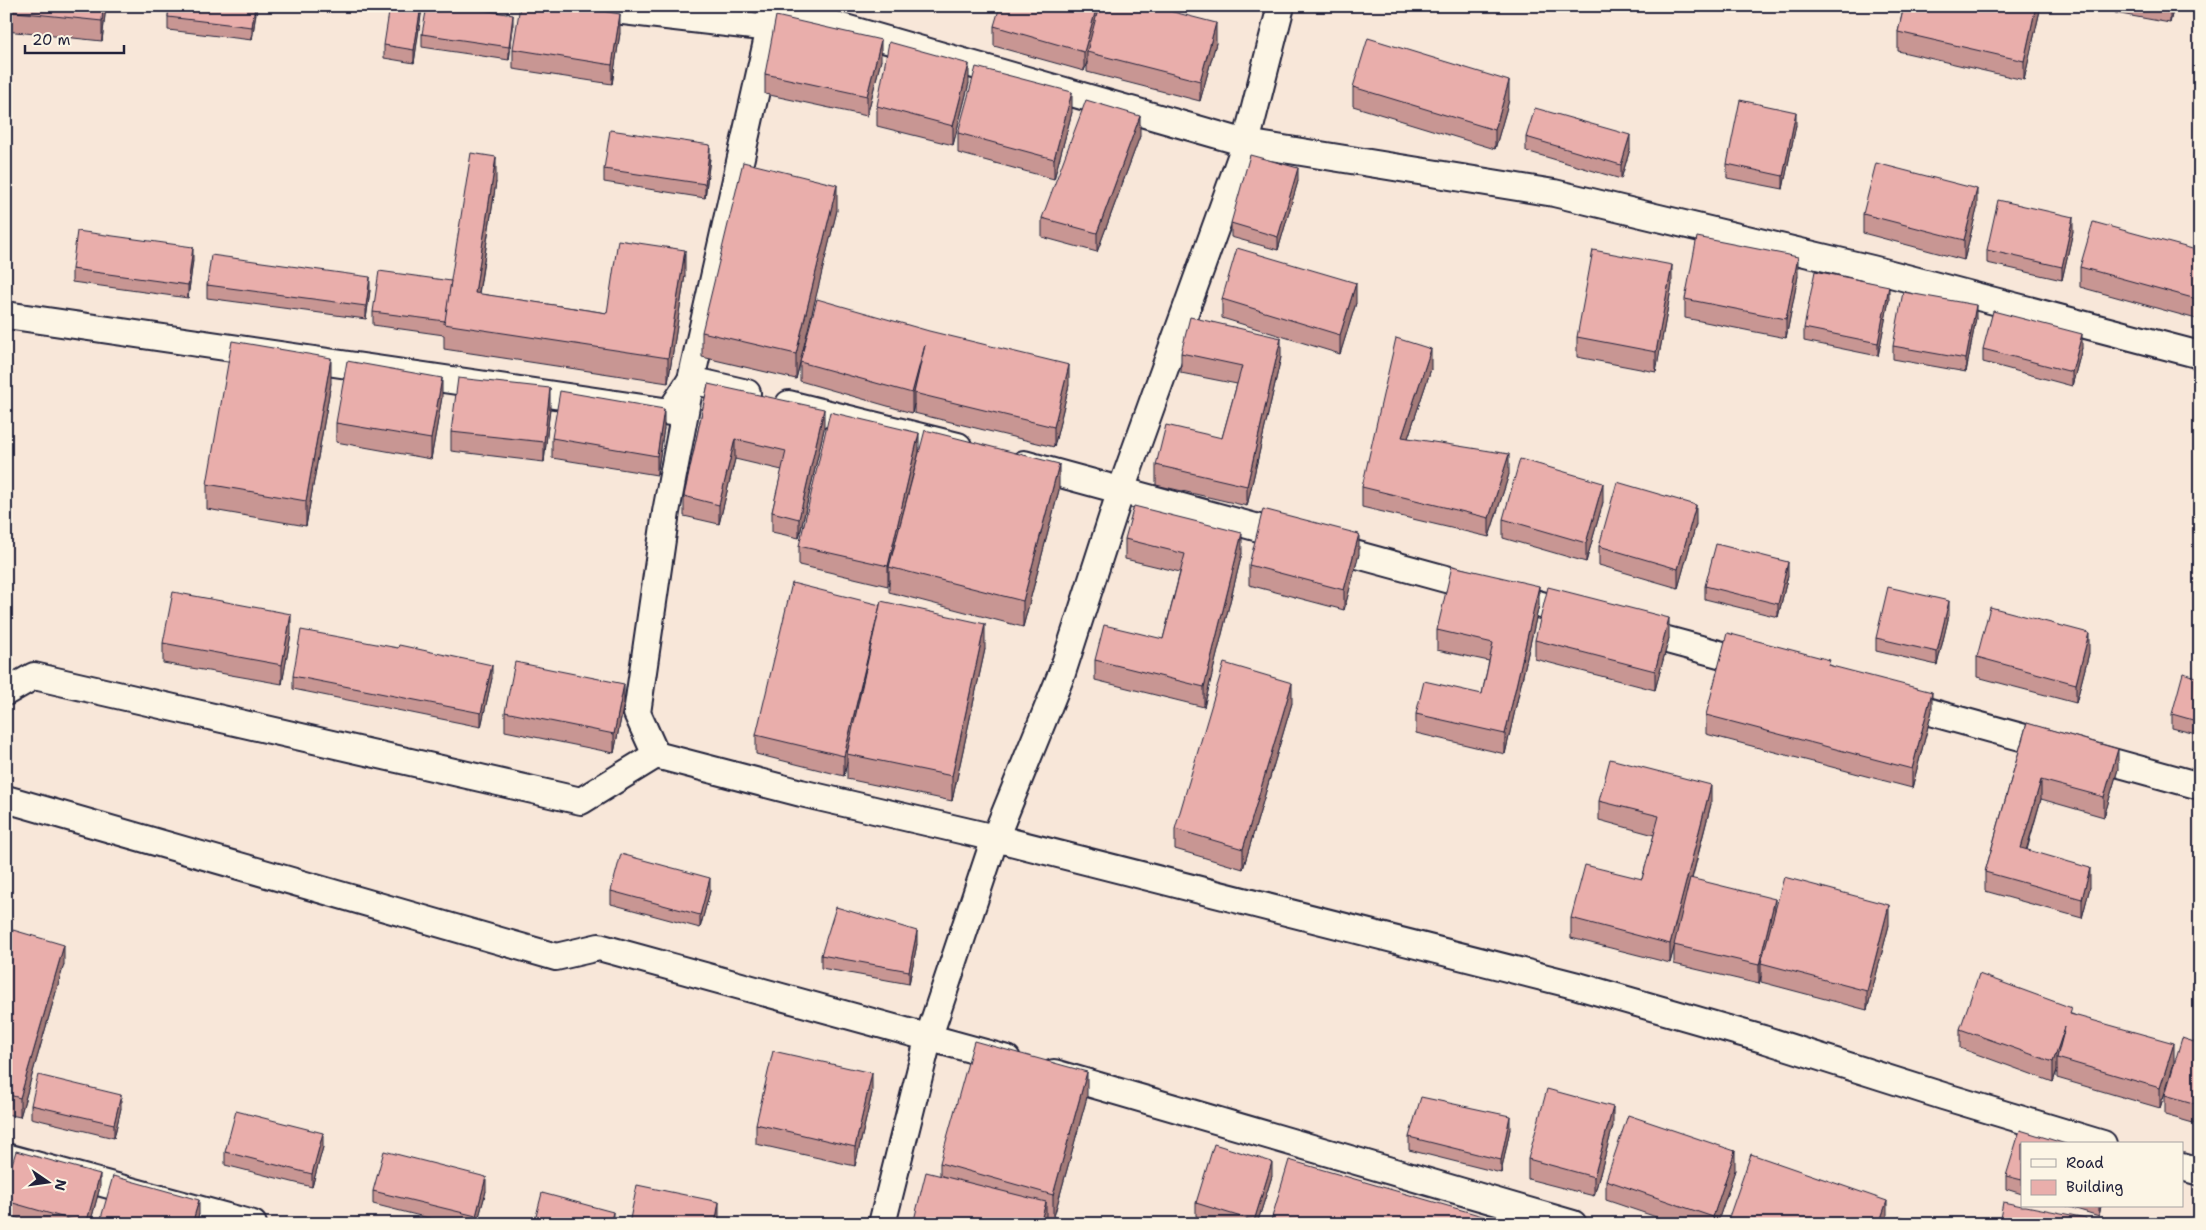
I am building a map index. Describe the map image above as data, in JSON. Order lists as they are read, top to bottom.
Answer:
{
  "legend": ["Road", "Building"],
  "scale_bar": "20 m",
  "north": "right"
}
